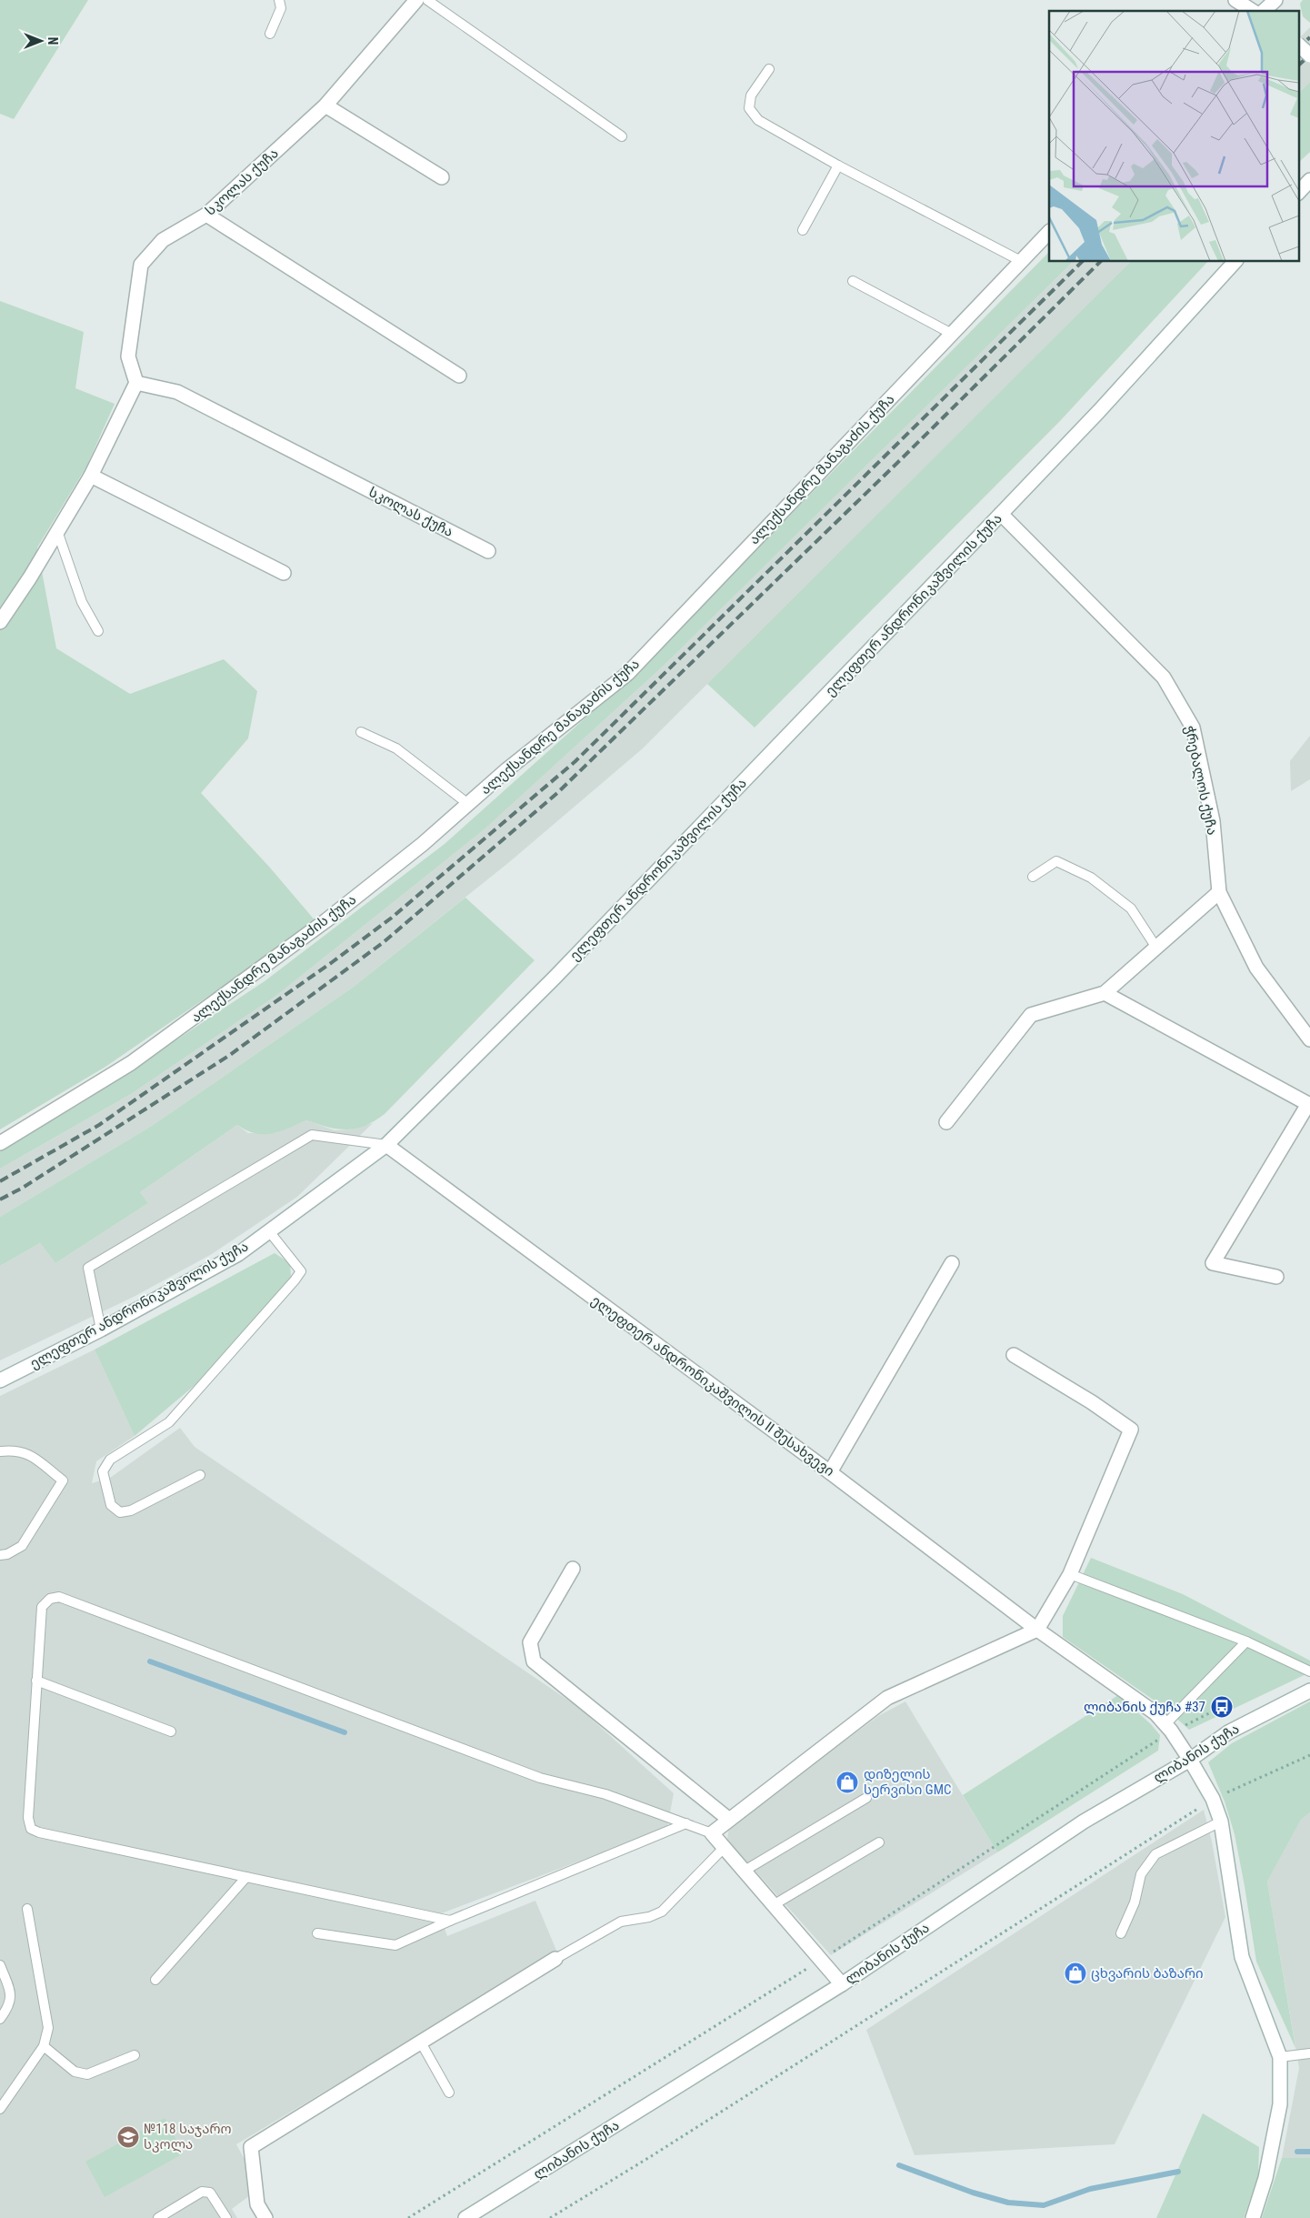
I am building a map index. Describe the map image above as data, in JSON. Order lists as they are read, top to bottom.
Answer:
{
  "streets": {
    "street": [
      "სკოლას ქუჩა",
      "ალექსანდრე მანაგაძის ქუჩა",
      "ელეფთერ ანდრონიკაშვილის ქუჩა",
      "ჭრებალოს ქუჩა",
      "ელეფთერ ანდრონიკაშვილის II შესახვევი",
      "ლიბანის ქუჩა"
    ]
  },
  "crossings": [
    ["ელეფთერ ანდრონიკაშვილის ქუჩა", "ჭრებალოს ქუჩა"],
    ["ელეფთერ ანდრონიკაშვილის ქუჩა", "ელეფთერ ანდრონიკაშვილის II შესახვევი"],
    ["ელეფთერ ანდრონიკაშვილის II შესახვევი", "ლიბანის ქუჩა"]
  ],
  "places": {
    "bus stop": ["ლიბანის ქუჩა #37"],
    "shop": ["დიზელის სერვისი GMC", "ცხვარის ბაზარი"],
    "school or university": ["№118 საჯარო სკოლა"]
  },
  "north": "right"
}
